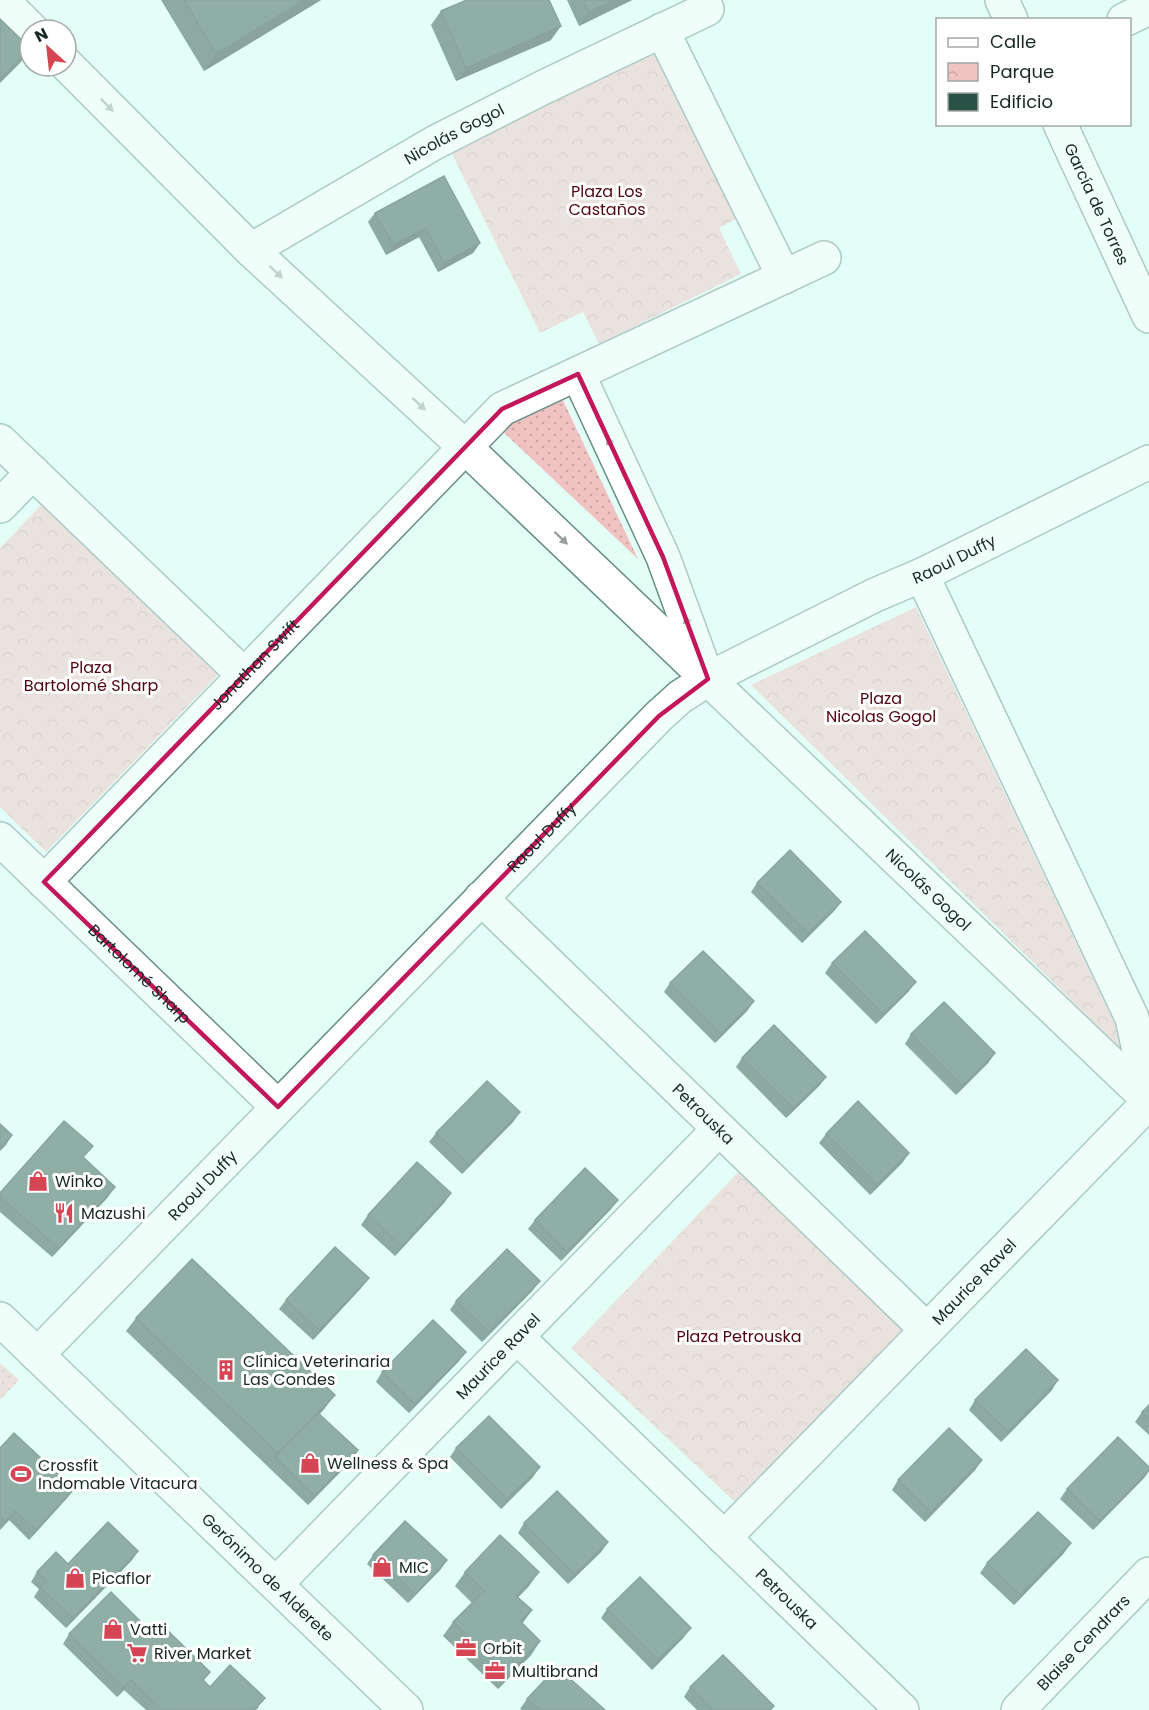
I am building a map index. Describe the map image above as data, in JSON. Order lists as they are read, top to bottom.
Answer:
{
  "streets": {
    "street": [
      "Nicolás Gogol",
      "García de Torres",
      "Raoul Duffy",
      "Jonathan Swift",
      "Bartolomé Sharp",
      "Petrouska",
      "Maurice Ravel",
      "Gerónimo de Alderete",
      "Blaise Cendrars"
    ]
  },
  "crossings": [
    ["Nicolás Gogol", "Raoul Duffy"],
    ["Nicolás Gogol", "Jonathan Swift"],
    ["Nicolás Gogol", "Maurice Ravel"],
    ["Raoul Duffy", "Bartolomé Sharp"],
    ["Raoul Duffy", "Petrouska"],
    ["Raoul Duffy", "Gerónimo de Alderete"],
    ["Jonathan Swift", "Bartolomé Sharp"],
    ["Petrouska", "Maurice Ravel"],
    ["Maurice Ravel", "Gerónimo de Alderete"]
  ],
  "parks": [
    "Plaza Los Castaños",
    "Plaza Bartolomé Sharp",
    "Plaza Nicolas Gogol",
    "Plaza Petrouska"
  ],
  "places": {
    "shop": [
      "Winko",
      "Wellness & Spa",
      "MIC",
      "Picaflor",
      "Vatti"
    ],
    "restaurant": ["Mazushi"],
    "building": ["Clínica Veterinaria Las Condes"],
    "sports": ["Crossfit Indomable Vitacura"],
    "office": ["Orbit", "Multibrand"],
    "supermarket": ["River Market"]
  },
  "legend": ["Calle", "Parque", "Edificio"],
  "north": "top left"
}
